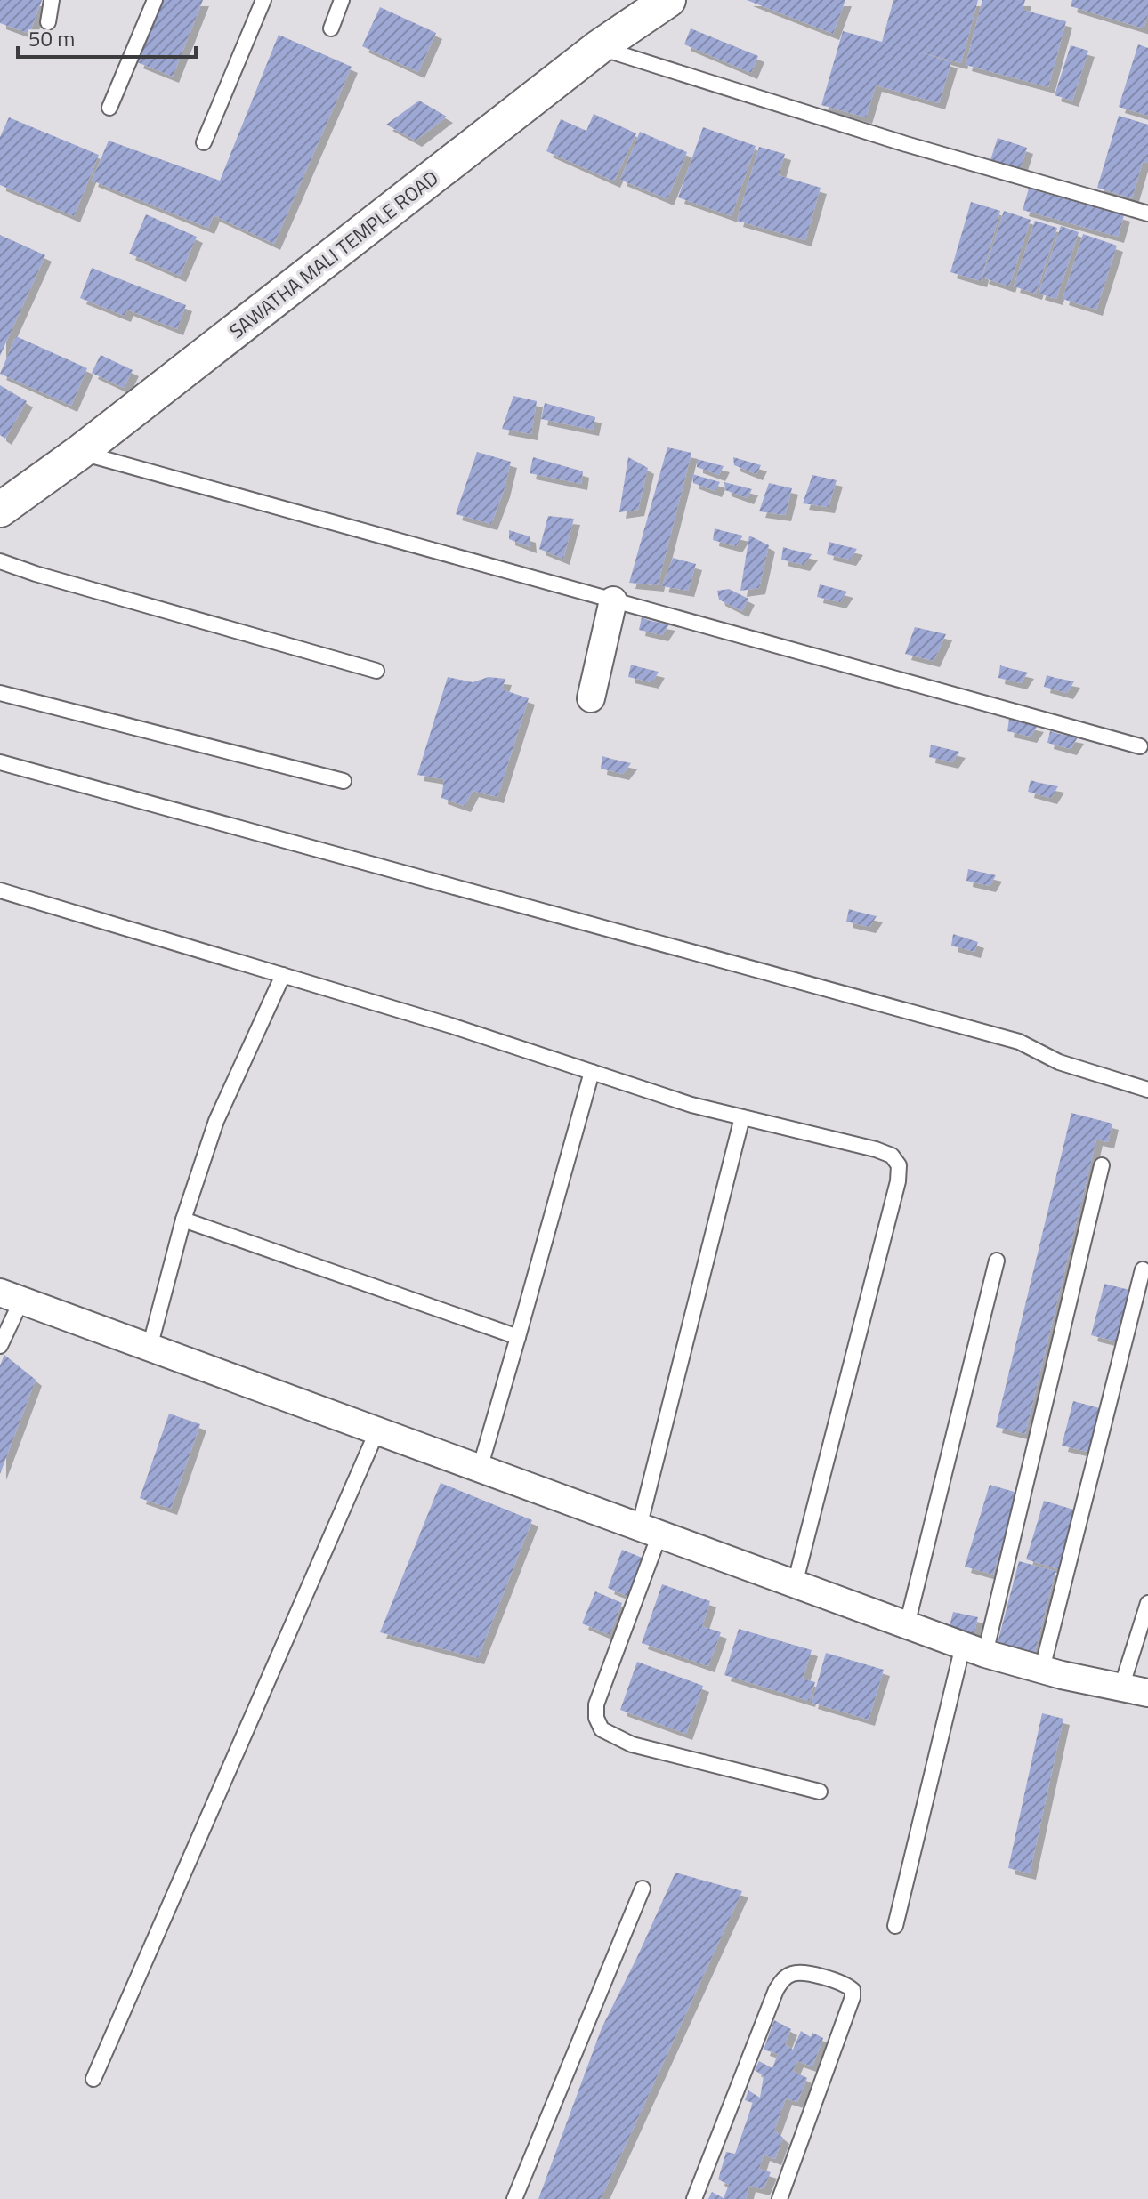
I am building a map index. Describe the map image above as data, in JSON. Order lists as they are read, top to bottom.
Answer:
{
  "streets": {
    "street": ["SAWATHA MALI TEMPLE ROAD"]
  },
  "scale_bar": "50 m"
}
